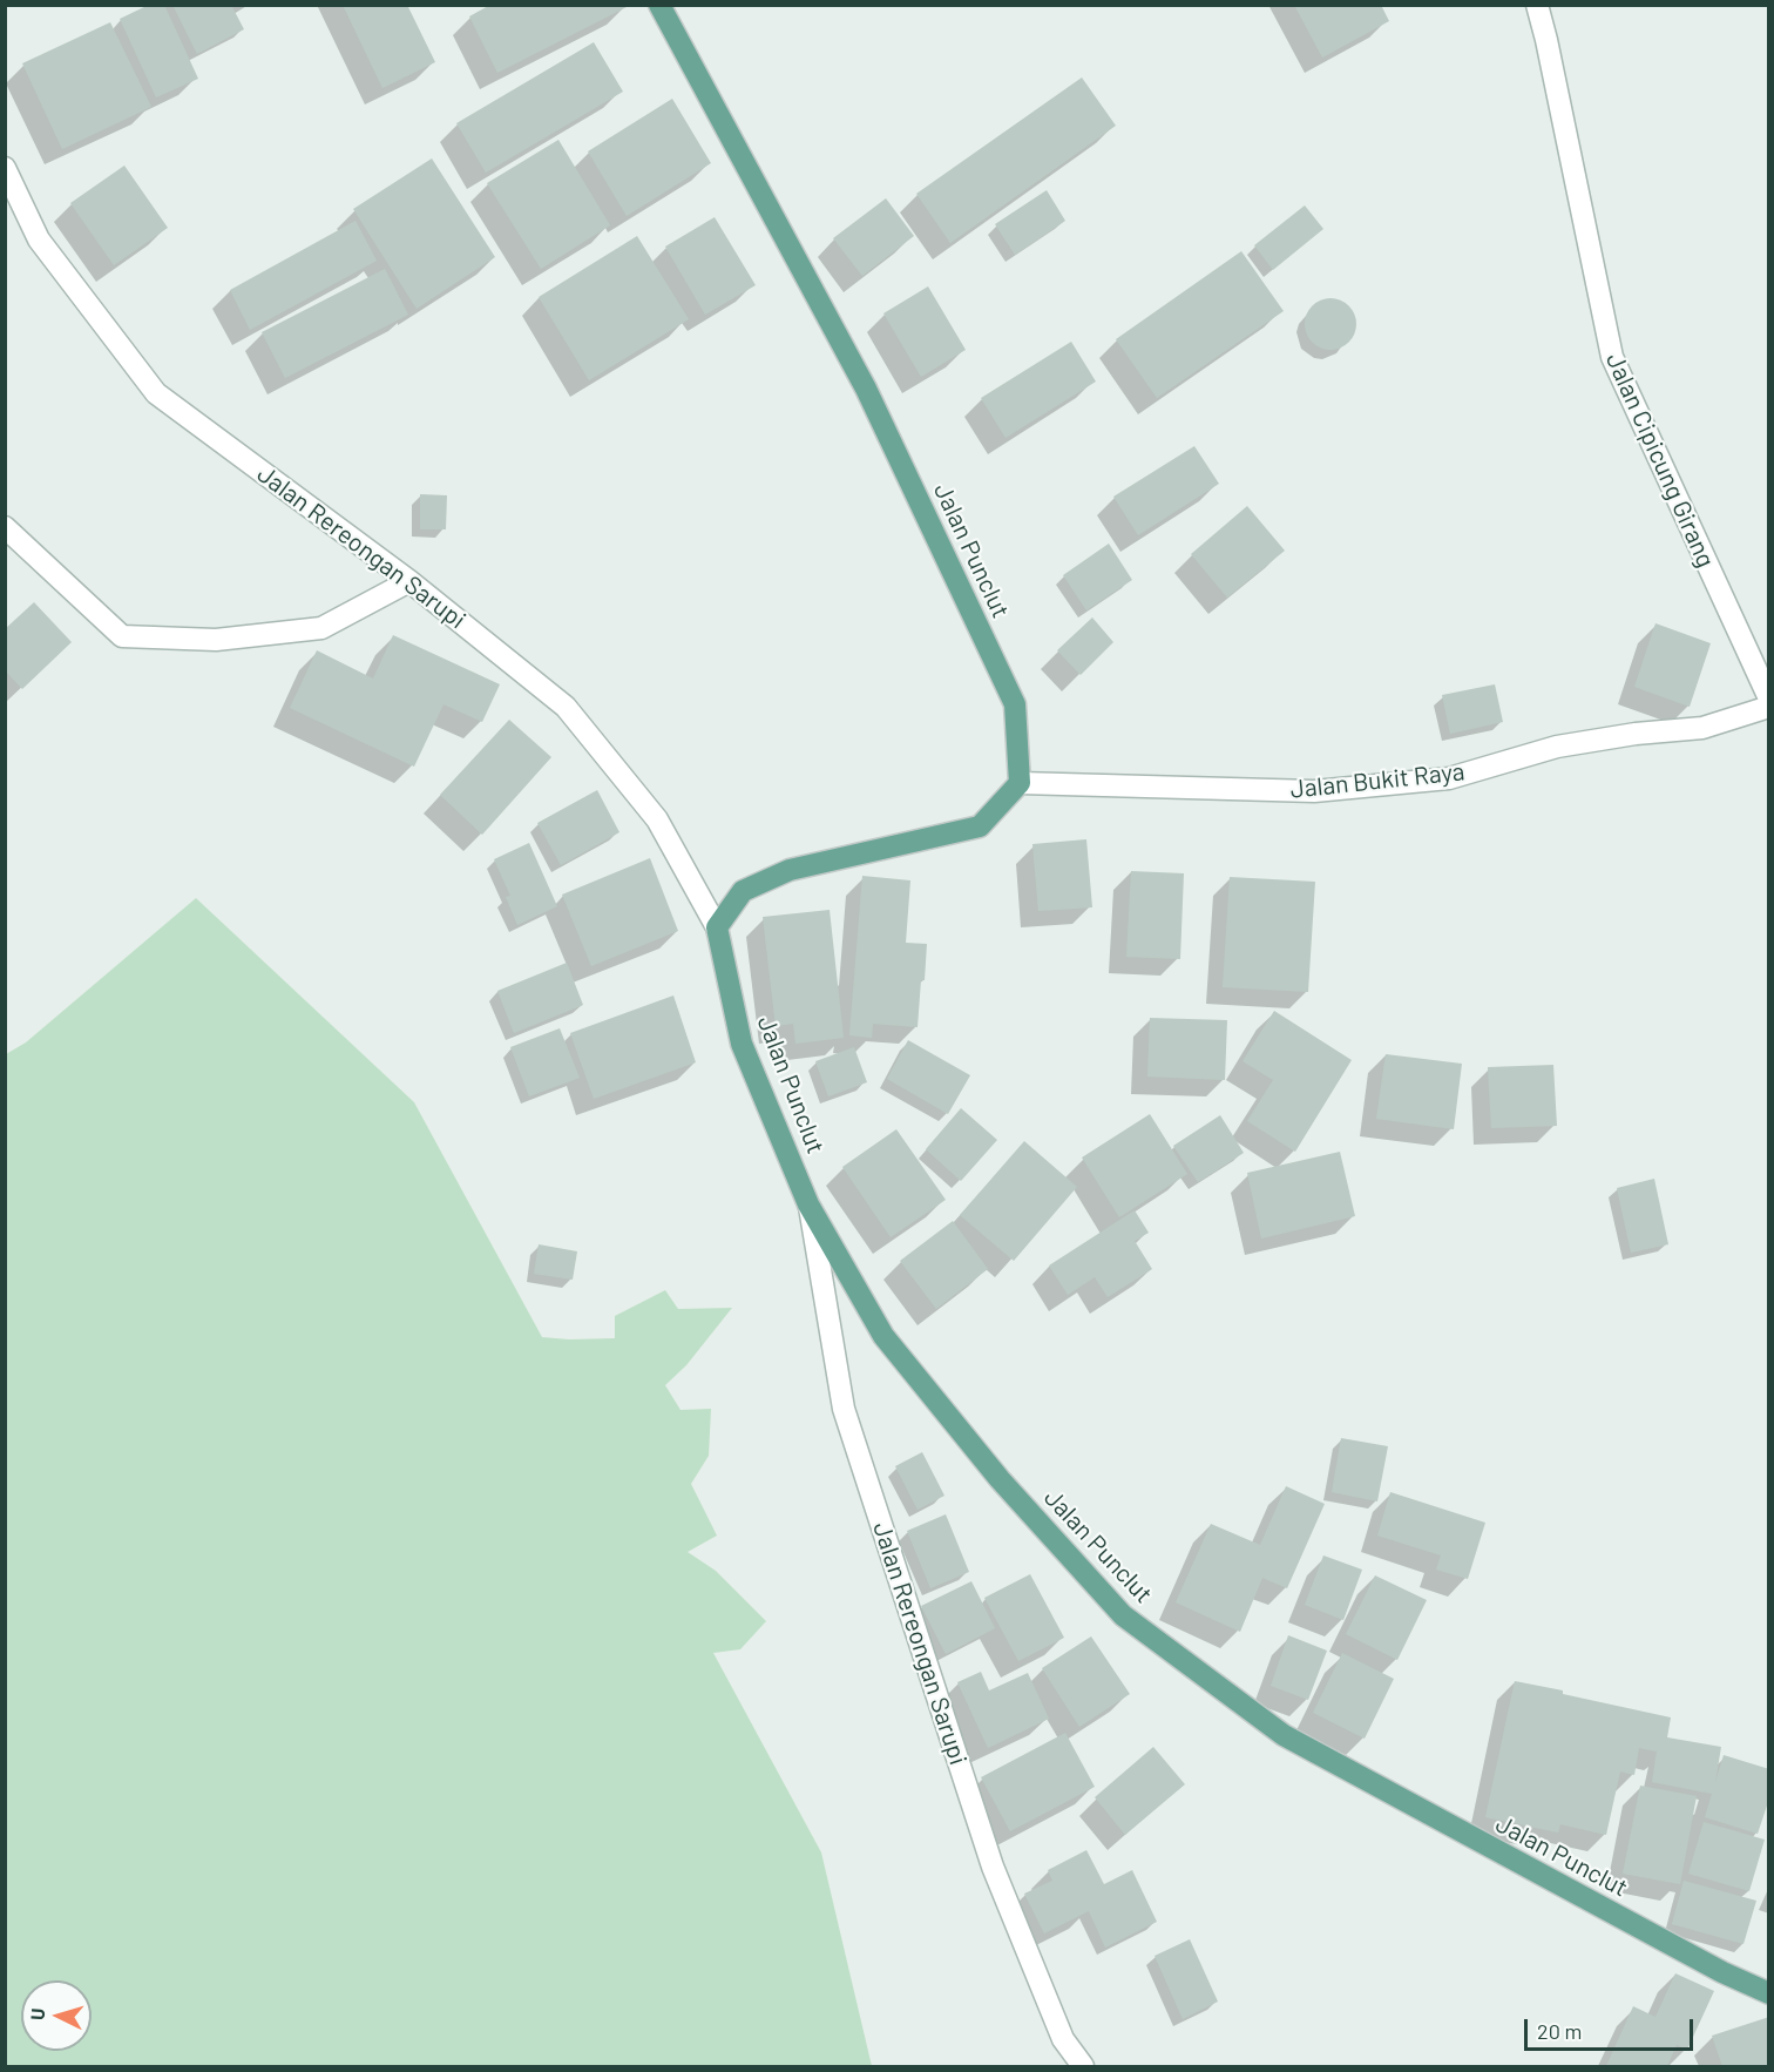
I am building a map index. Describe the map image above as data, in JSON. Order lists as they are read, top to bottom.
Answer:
{
  "streets": {
    "main road": ["Jalan Punclut"],
    "street": ["Jalan Cipicung Girang", "Jalan Rereongan Sarupi", "Jalan Bukit Raya"]
  },
  "crossings": [
    ["Jalan Rereongan Sarupi", "Jalan Punclut"],
    ["Jalan Punclut", "Jalan Bukit Raya"]
  ],
  "scale_bar": "20 m",
  "north": "left"
}
